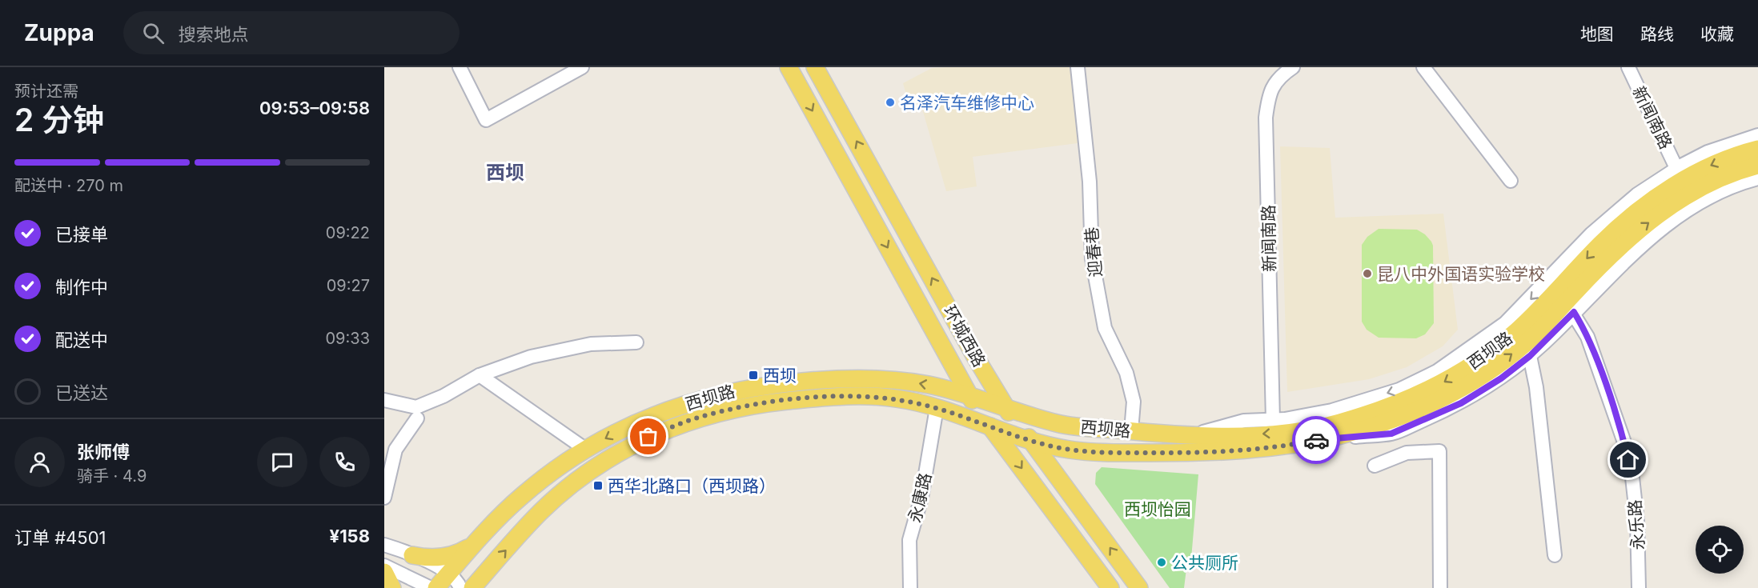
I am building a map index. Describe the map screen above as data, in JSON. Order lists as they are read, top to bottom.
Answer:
{
  "streets": {
    "main road": ["环城西路", "西坝路"],
    "street": [
      "新闻南路",
      "迎春巷",
      "永康路",
      "永乐路"
    ]
  },
  "crossings": [
    ["迎春巷", "西坝路"],
    ["环城西路", "西坝路"],
    ["西坝路", "永康路"],
    ["西坝路", "永乐路"]
  ],
  "districts": ["西坝"],
  "parks": ["西坝怡园"],
  "places": {
    "other": ["名泽汽车维修中心", "昆八中外国语实验学校", "公共厕所"],
    "transit": ["西坝", "西华北路口（西坝路）"]
  },
  "page": {
    "header": "Zuppa",
    "search": "搜索地点",
    "nav": ["地图", "路线", "收藏"],
    "heading": ["2 分钟", "预计还需", "09:53–09:58"],
    "panel": [
      "张师傅",
      "骑手 · 4.9",
      "订单 #4501",
      "¥158"
    ],
    "bar": "配送中 · 270 m",
    "list": [
      ["已接单", "09:22"],
      ["制作中", "09:27"],
      ["配送中", "09:33"],
      "已送达"
    ]
  }
}
